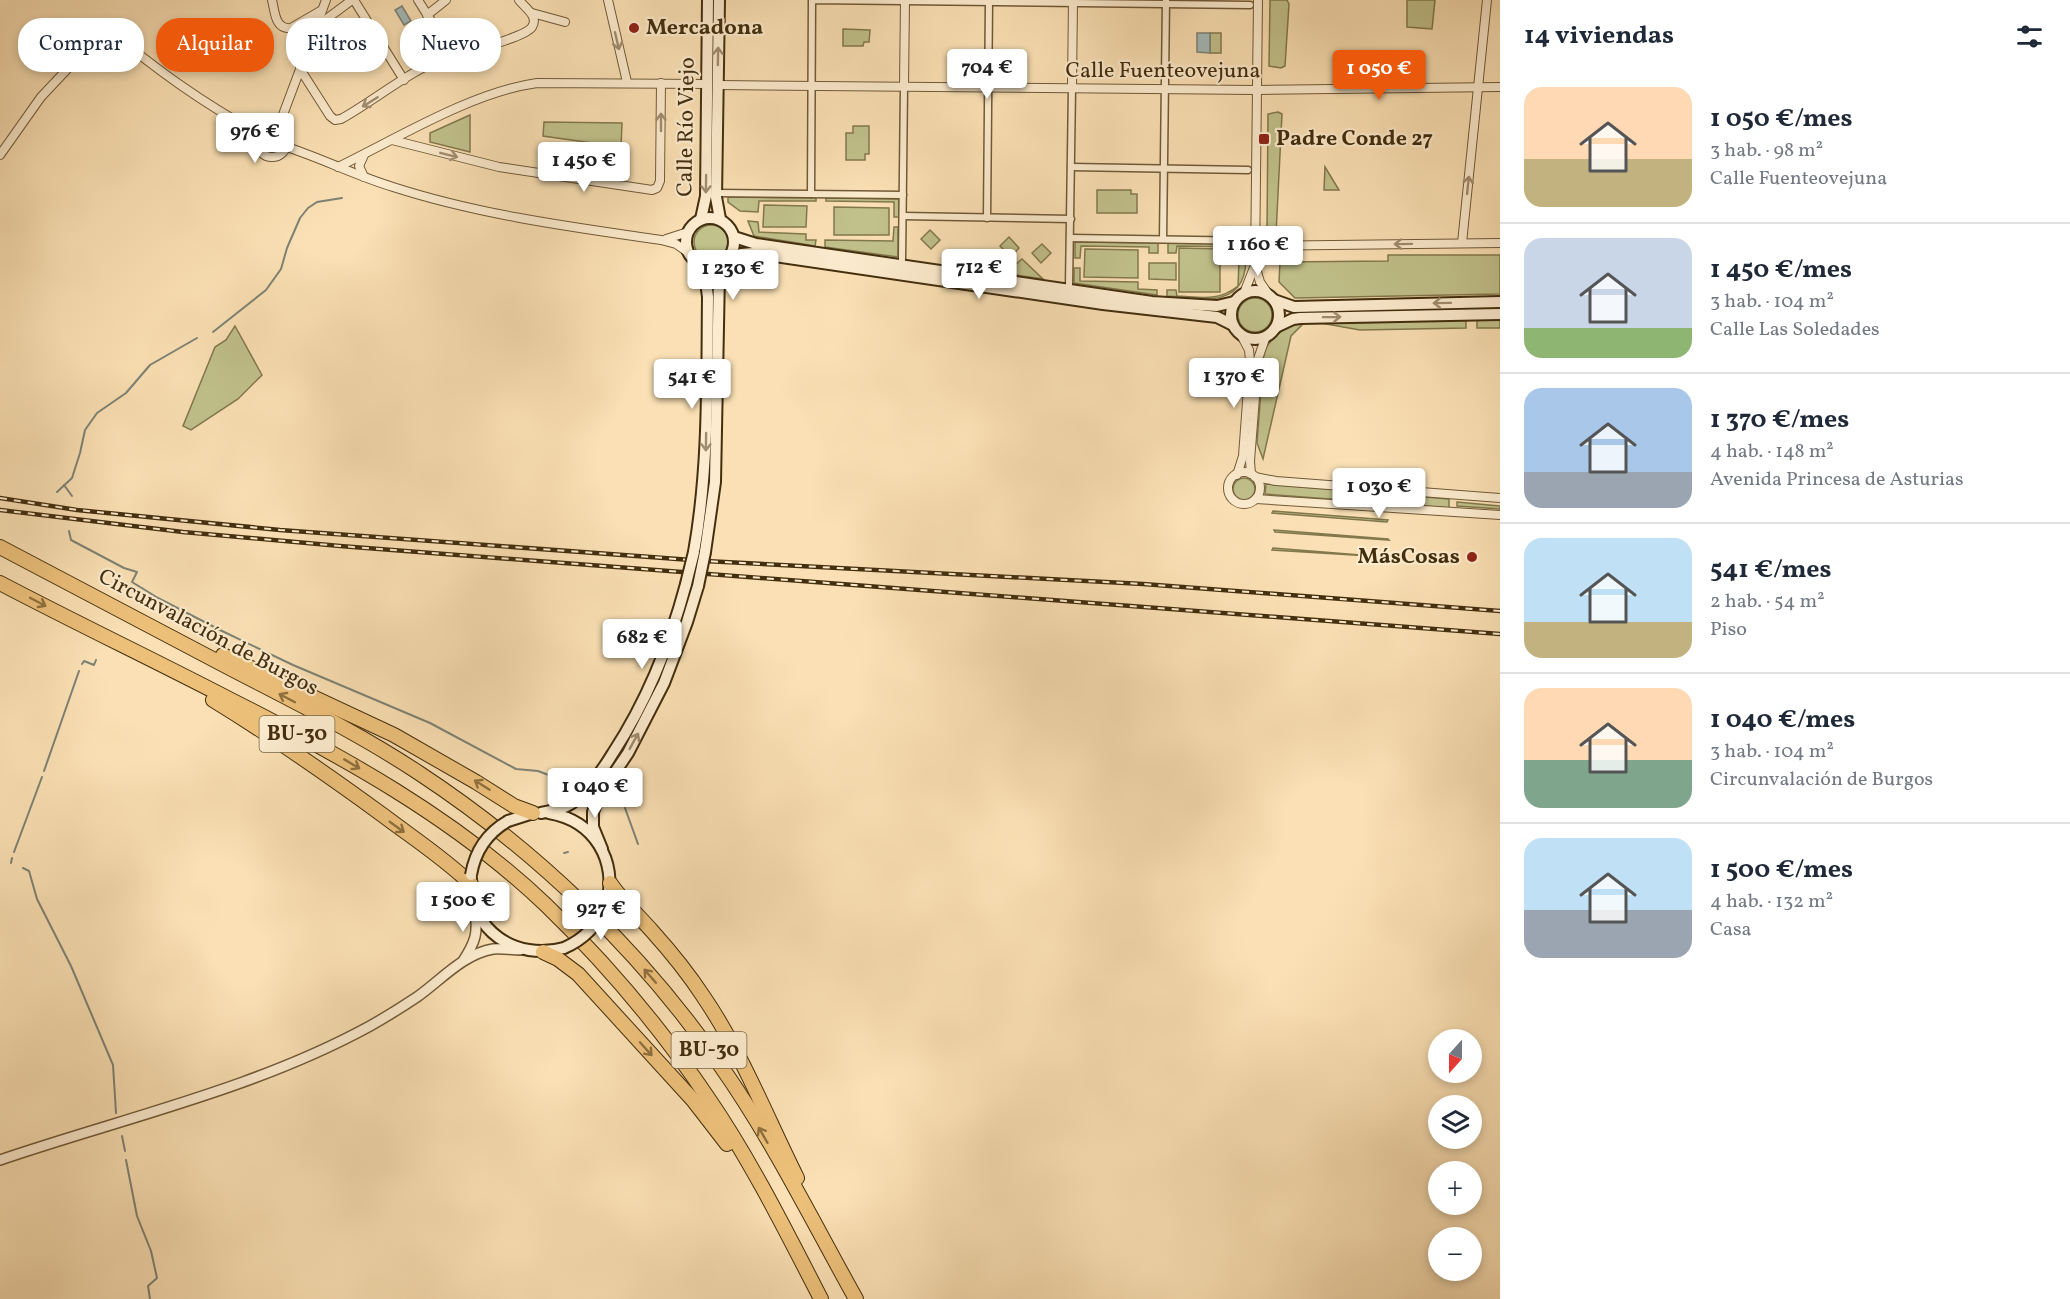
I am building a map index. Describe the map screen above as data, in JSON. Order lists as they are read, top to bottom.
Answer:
{
  "streets": {
    "highway": ["Circunvalación de Burgos", "BU-30"],
    "main road": ["Calle Río Viejo"],
    "street": ["Calle Fuenteovejuna"]
  },
  "crossings": [
    ["Calle Fuenteovejuna", "Calle Río Viejo"]
  ],
  "places": {
    "other": ["Mercadona", "MásCosas"],
    "transit": ["Padre Conde 27"]
  },
  "north": "bottom",
  "page": {
    "heading": "14 viviendas",
    "chip": [
      "Comprar",
      "Alquilar",
      "Filtros",
      "Nuevo"
    ],
    "price": [
      "704 €",
      "1 050 €",
      "976 €",
      "1 450 €",
      "1 160 €",
      "712 €",
      "1 230 €",
      "1 370 €",
      "541 €",
      "1 030 €",
      "682 €",
      "1 040 €",
      "1 500 €",
      "927 €"
    ],
    "list": [
      {
        "name": "1 050 €/mes",
        "note": "3 hab. · 98 m² · Calle Fuenteovejuna"
      },
      {
        "name": "1 450 €/mes",
        "note": "3 hab. · 104 m² · Calle Las Soledades"
      },
      {
        "name": "1 370 €/mes",
        "note": "4 hab. · 148 m² · Avenida Princesa de Asturias"
      },
      {
        "name": "541 €/mes",
        "note": "2 hab. · 54 m² · Piso"
      },
      {
        "name": "1 040 €/mes",
        "note": "3 hab. · 104 m² · Circunvalación de Burgos"
      },
      {
        "name": "1 500 €/mes",
        "note": "4 hab. · 132 m² · Casa"
      }
    ],
    "map_buttons": ["+", "−"]
  }
}
